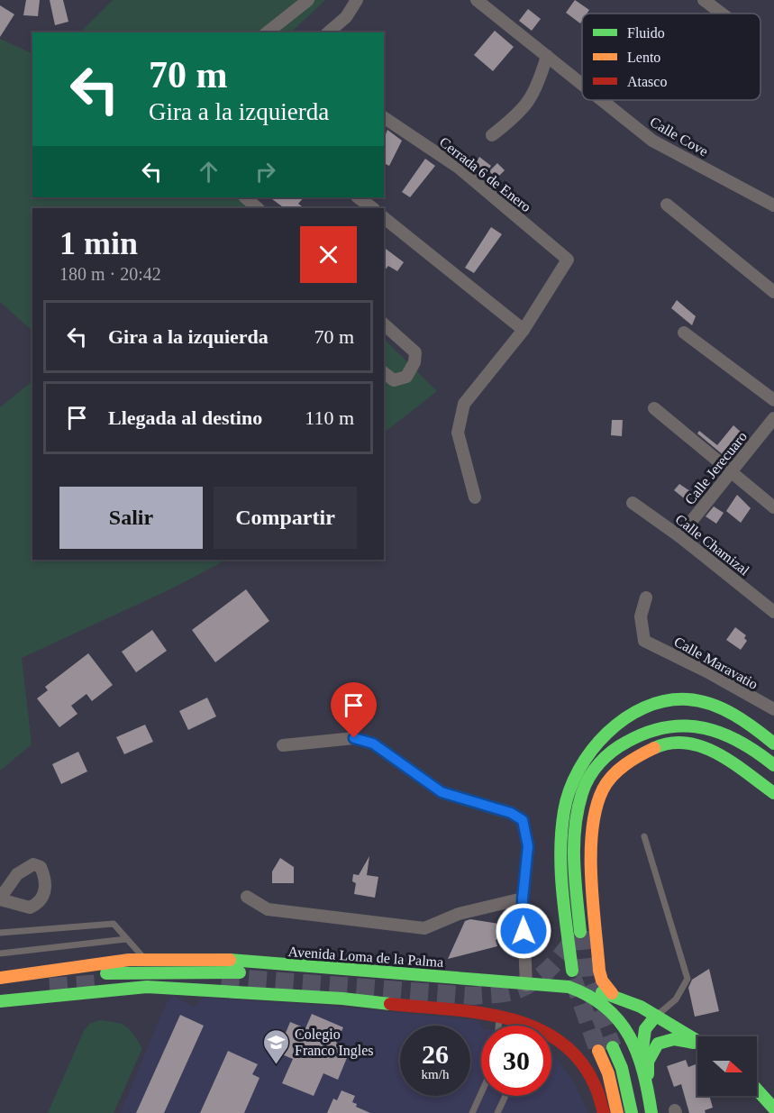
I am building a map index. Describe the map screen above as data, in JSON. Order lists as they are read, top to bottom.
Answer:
{
  "streets": {
    "main road": ["Avenida Loma de la Palma"],
    "street": [
      "Calle Cove",
      "Cerrada 6 de Enero",
      "Calle Jerecuaro",
      "Calle Chamizal",
      "Calle Maravatio"
    ]
  },
  "crossings": [
    ["Calle Jerecuaro", "Calle Chamizal"]
  ],
  "places": {
    "school or university": ["Colegio Franco Ingles"]
  },
  "legend": ["Fluido", "Lento", "Atasco"],
  "north": "right",
  "page": {
    "turn": ["70 m", "Gira a la izquierda"],
    "heading": ["1 min", "180 m · 20:42"],
    "list": [
      {
        "name": "Gira a la izquierda",
        "value": "70 m"
      },
      {
        "name": "Llegada al destino",
        "value": "110 m"
      }
    ],
    "buttons": ["Salir", "Compartir"],
    "speed": "26 km/h",
    "limit": "30"
  }
}
